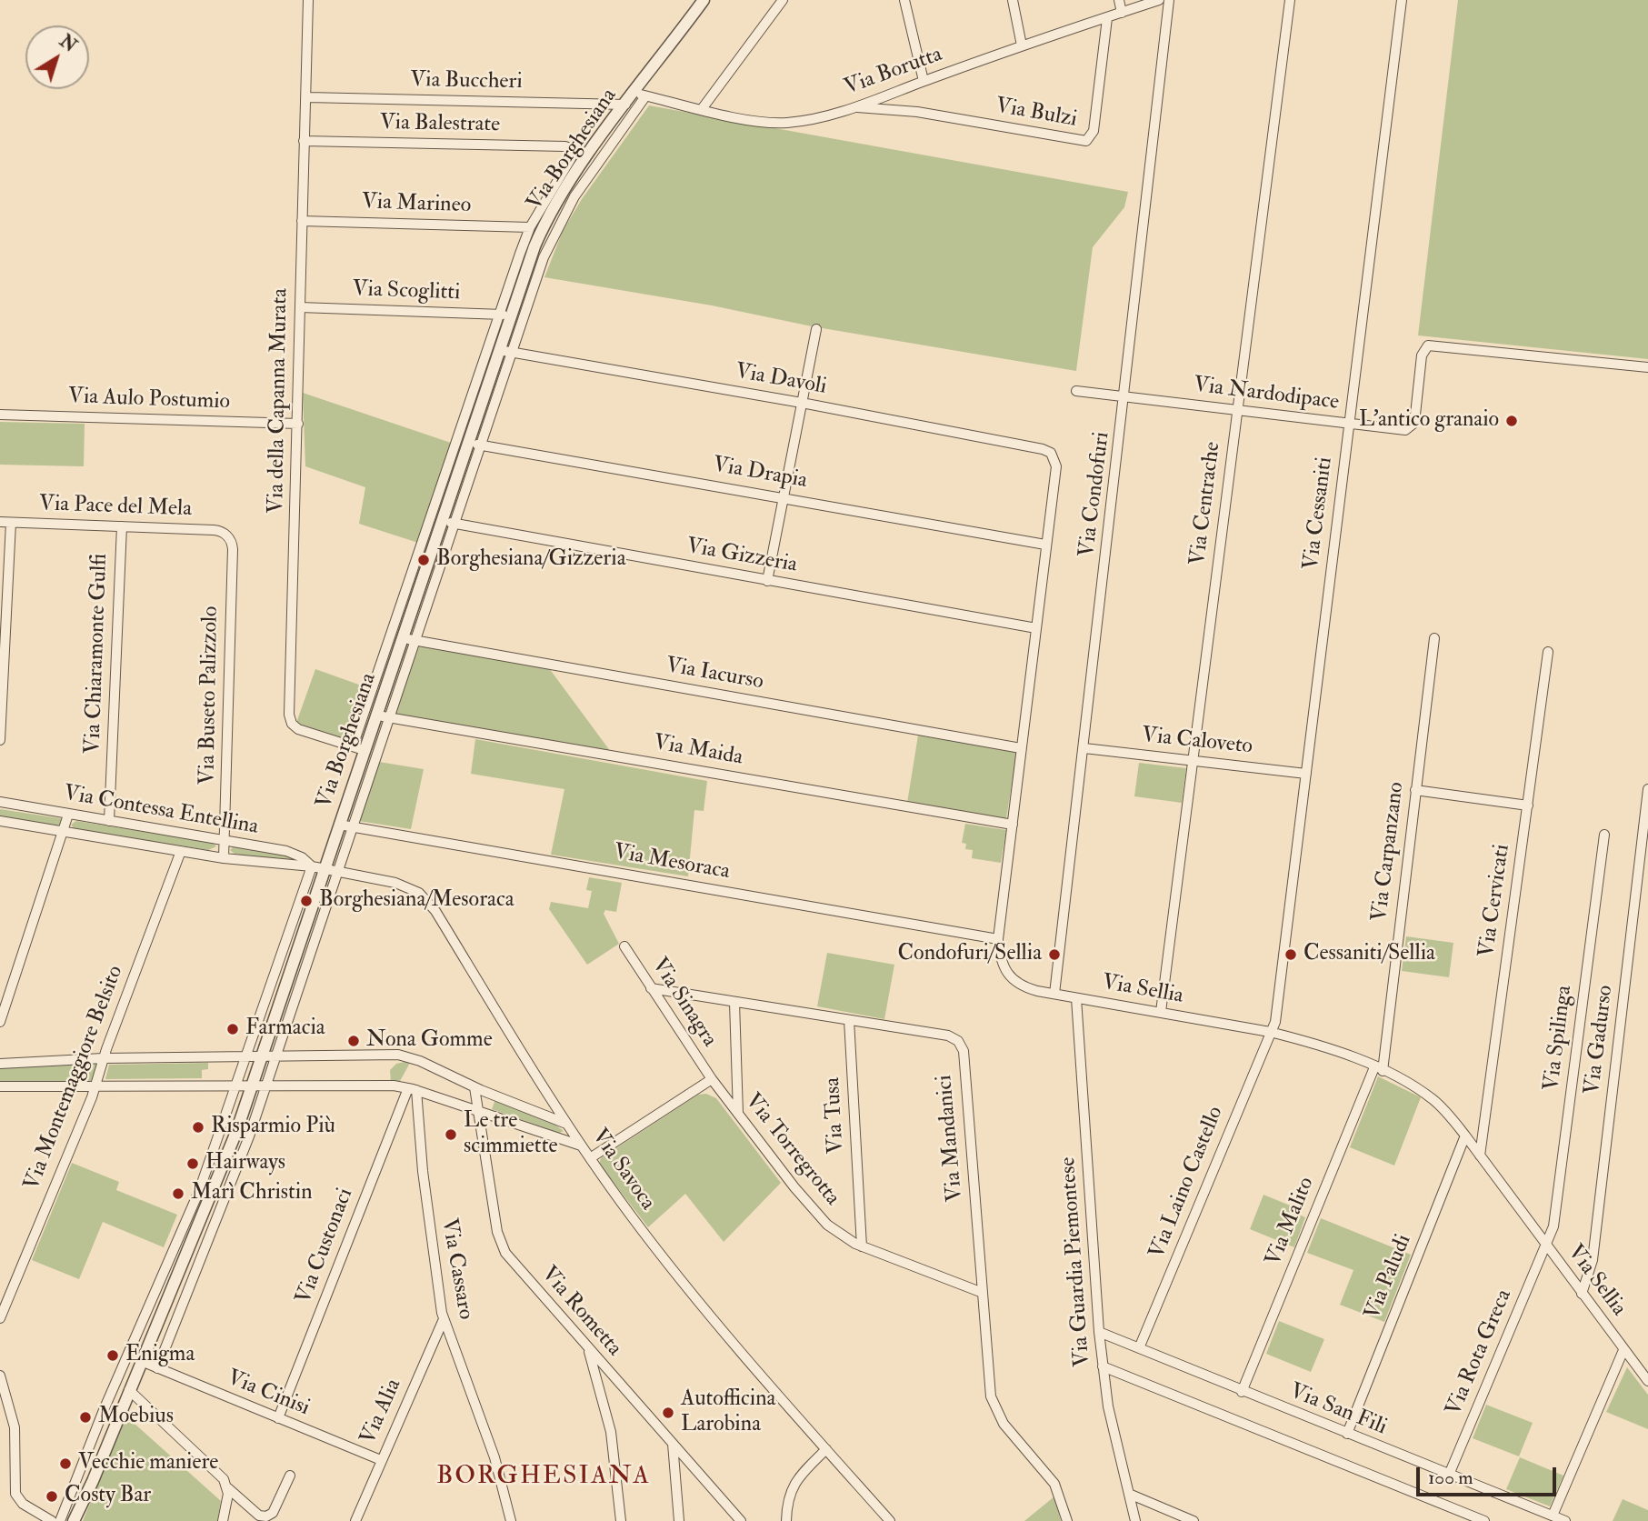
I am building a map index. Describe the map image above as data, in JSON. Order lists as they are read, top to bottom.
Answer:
{
  "streets": {
    "street": [
      "Via Borutta",
      "Via Buccheri",
      "Via Bulzi",
      "Via Balestrate",
      "Via Borghesiana",
      "Via Marineo",
      "Via Scoglitti",
      "Via Davoli",
      "Via Nardodipace",
      "Via Aulo Postumio",
      "Via della Capanna Murata",
      "Via Drapia",
      "Via Condofuri",
      "Via Centrache",
      "Via Pace del Mela",
      "Via Cessaniti",
      "Via Gizzeria",
      "Via Chiaramonte Gulfi",
      "Via Iacurso",
      "Via Buseto Palizzolo",
      "Via Caloveto",
      "Via Maida",
      "Via Contessa Entellina",
      "Via Carpanzano",
      "Via Mesoraca",
      "Via Cervicati",
      "Via Sellia",
      "Via Sinagra",
      "Via Spilinga",
      "Via Gadurso",
      "Via Montemaggiore Belsito",
      "Via Tusa",
      "Via Mandanici",
      "Via Torregrotta",
      "Via Savoca",
      "Via Laino Castello",
      "Via Malito",
      "Via Custonaci",
      "Via Guardia Piemontese",
      "Via Cassaro",
      "Via Paludi",
      "Via Rometta",
      "Via Rota Greca",
      "Via Cinisi",
      "Via San Fili",
      "Via Alia"
    ]
  },
  "crossings": [
    ["Via Borutta", "Via Bulzi"],
    ["Via Borutta", "Via Borghesiana"],
    ["Via Buccheri", "Via Borghesiana"],
    ["Via Buccheri", "Via della Capanna Murata"],
    ["Via Balestrate", "Via Borghesiana"],
    ["Via Balestrate", "Via della Capanna Murata"],
    ["Via Borghesiana", "Via Marineo"],
    ["Via Borghesiana", "Via Scoglitti"],
    ["Via Borghesiana", "Via Davoli"],
    ["Via Borghesiana", "Via della Capanna Murata"],
    ["Via Borghesiana", "Via Drapia"],
    ["Via Borghesiana", "Via Gizzeria"],
    ["Via Borghesiana", "Via Iacurso"],
    ["Via Borghesiana", "Via Maida"],
    ["Via Borghesiana", "Via Contessa Entellina"],
    ["Via Borghesiana", "Via Mesoraca"],
    ["Via Borghesiana", "Via Savoca"],
    ["Via Borghesiana", "Via Cinisi"],
    ["Via Marineo", "Via della Capanna Murata"],
    ["Via Scoglitti", "Via della Capanna Murata"],
    ["Via Davoli", "Via Sellia"],
    ["Via Nardodipace", "Via Condofuri"],
    ["Via Nardodipace", "Via Centrache"],
    ["Via Nardodipace", "Via Cessaniti"],
    ["Via Aulo Postumio", "Via della Capanna Murata"],
    ["Via Drapia", "Via Sellia"],
    ["Via Condofuri", "Via Caloveto"],
    ["Via Condofuri", "Via Sellia"],
    ["Via Centrache", "Via Caloveto"],
    ["Via Centrache", "Via Sellia"],
    ["Via Pace del Mela", "Via Chiaramonte Gulfi"],
    ["Via Pace del Mela", "Via Buseto Palizzolo"],
    ["Via Cessaniti", "Via Caloveto"],
    ["Via Cessaniti", "Via Sellia"],
    ["Via Cessaniti", "Via Laino Castello"],
    ["Via Gizzeria", "Via Sellia"],
    ["Via Chiaramonte Gulfi", "Via Contessa Entellina"],
    ["Via Iacurso", "Via Sellia"],
    ["Via Buseto Palizzolo", "Via Contessa Entellina"],
    ["Via Maida", "Via Sellia"],
    ["Via Contessa Entellina", "Via Montemaggiore Belsito"],
    ["Via Contessa Entellina", "Via Savoca"],
    ["Via Carpanzano", "Via Sellia"],
    ["Via Carpanzano", "Via Malito"],
    ["Via Mesoraca", "Via Sellia"],
    ["Via Cervicati", "Via Sellia"],
    ["Via Sellia", "Via Spilinga"],
    ["Via Sellia", "Via Gadurso"],
    ["Via Sellia", "Via Laino Castello"],
    ["Via Sellia", "Via Malito"],
    ["Via Sellia", "Via Guardia Piemontese"],
    ["Via Sellia", "Via Paludi"],
    ["Via Sellia", "Via Rota Greca"],
    ["Via Sinagra", "Via Mandanici"],
    ["Via Sinagra", "Via Torregrotta"],
    ["Via Spilinga", "Via Rota Greca"],
    ["Via Tusa", "Via Mandanici"],
    ["Via Tusa", "Via Torregrotta"],
    ["Via Mandanici", "Via Torregrotta"],
    ["Via Laino Castello", "Via San Fili"],
    ["Via Malito", "Via San Fili"],
    ["Via Custonaci", "Via Cassaro"],
    ["Via Custonaci", "Via Cinisi"],
    ["Via Guardia Piemontese", "Via San Fili"],
    ["Via Cassaro", "Via Alia"],
    ["Via Paludi", "Via San Fili"],
    ["Via Rota Greca", "Via San Fili"],
    ["Via Cinisi", "Via Alia"]
  ],
  "districts": ["BORGHESIANA"],
  "places": [
    "L'antico granaio",
    "Borghesiana/Gizzeria",
    "Borghesiana/Mesoraca",
    "Condofuri/Sellia",
    "Cessaniti/Sellia",
    "Farmacia",
    "Nona Gomme",
    "Risparmio Più",
    "Le tre scimmiette",
    "Hairways",
    "Marì Christin",
    "Enigma",
    "Autofficina Larobina",
    "Moebius",
    "Vecchie maniere",
    "Costy Bar"
  ],
  "scale_bar": "100 m",
  "north": "top right"
}
